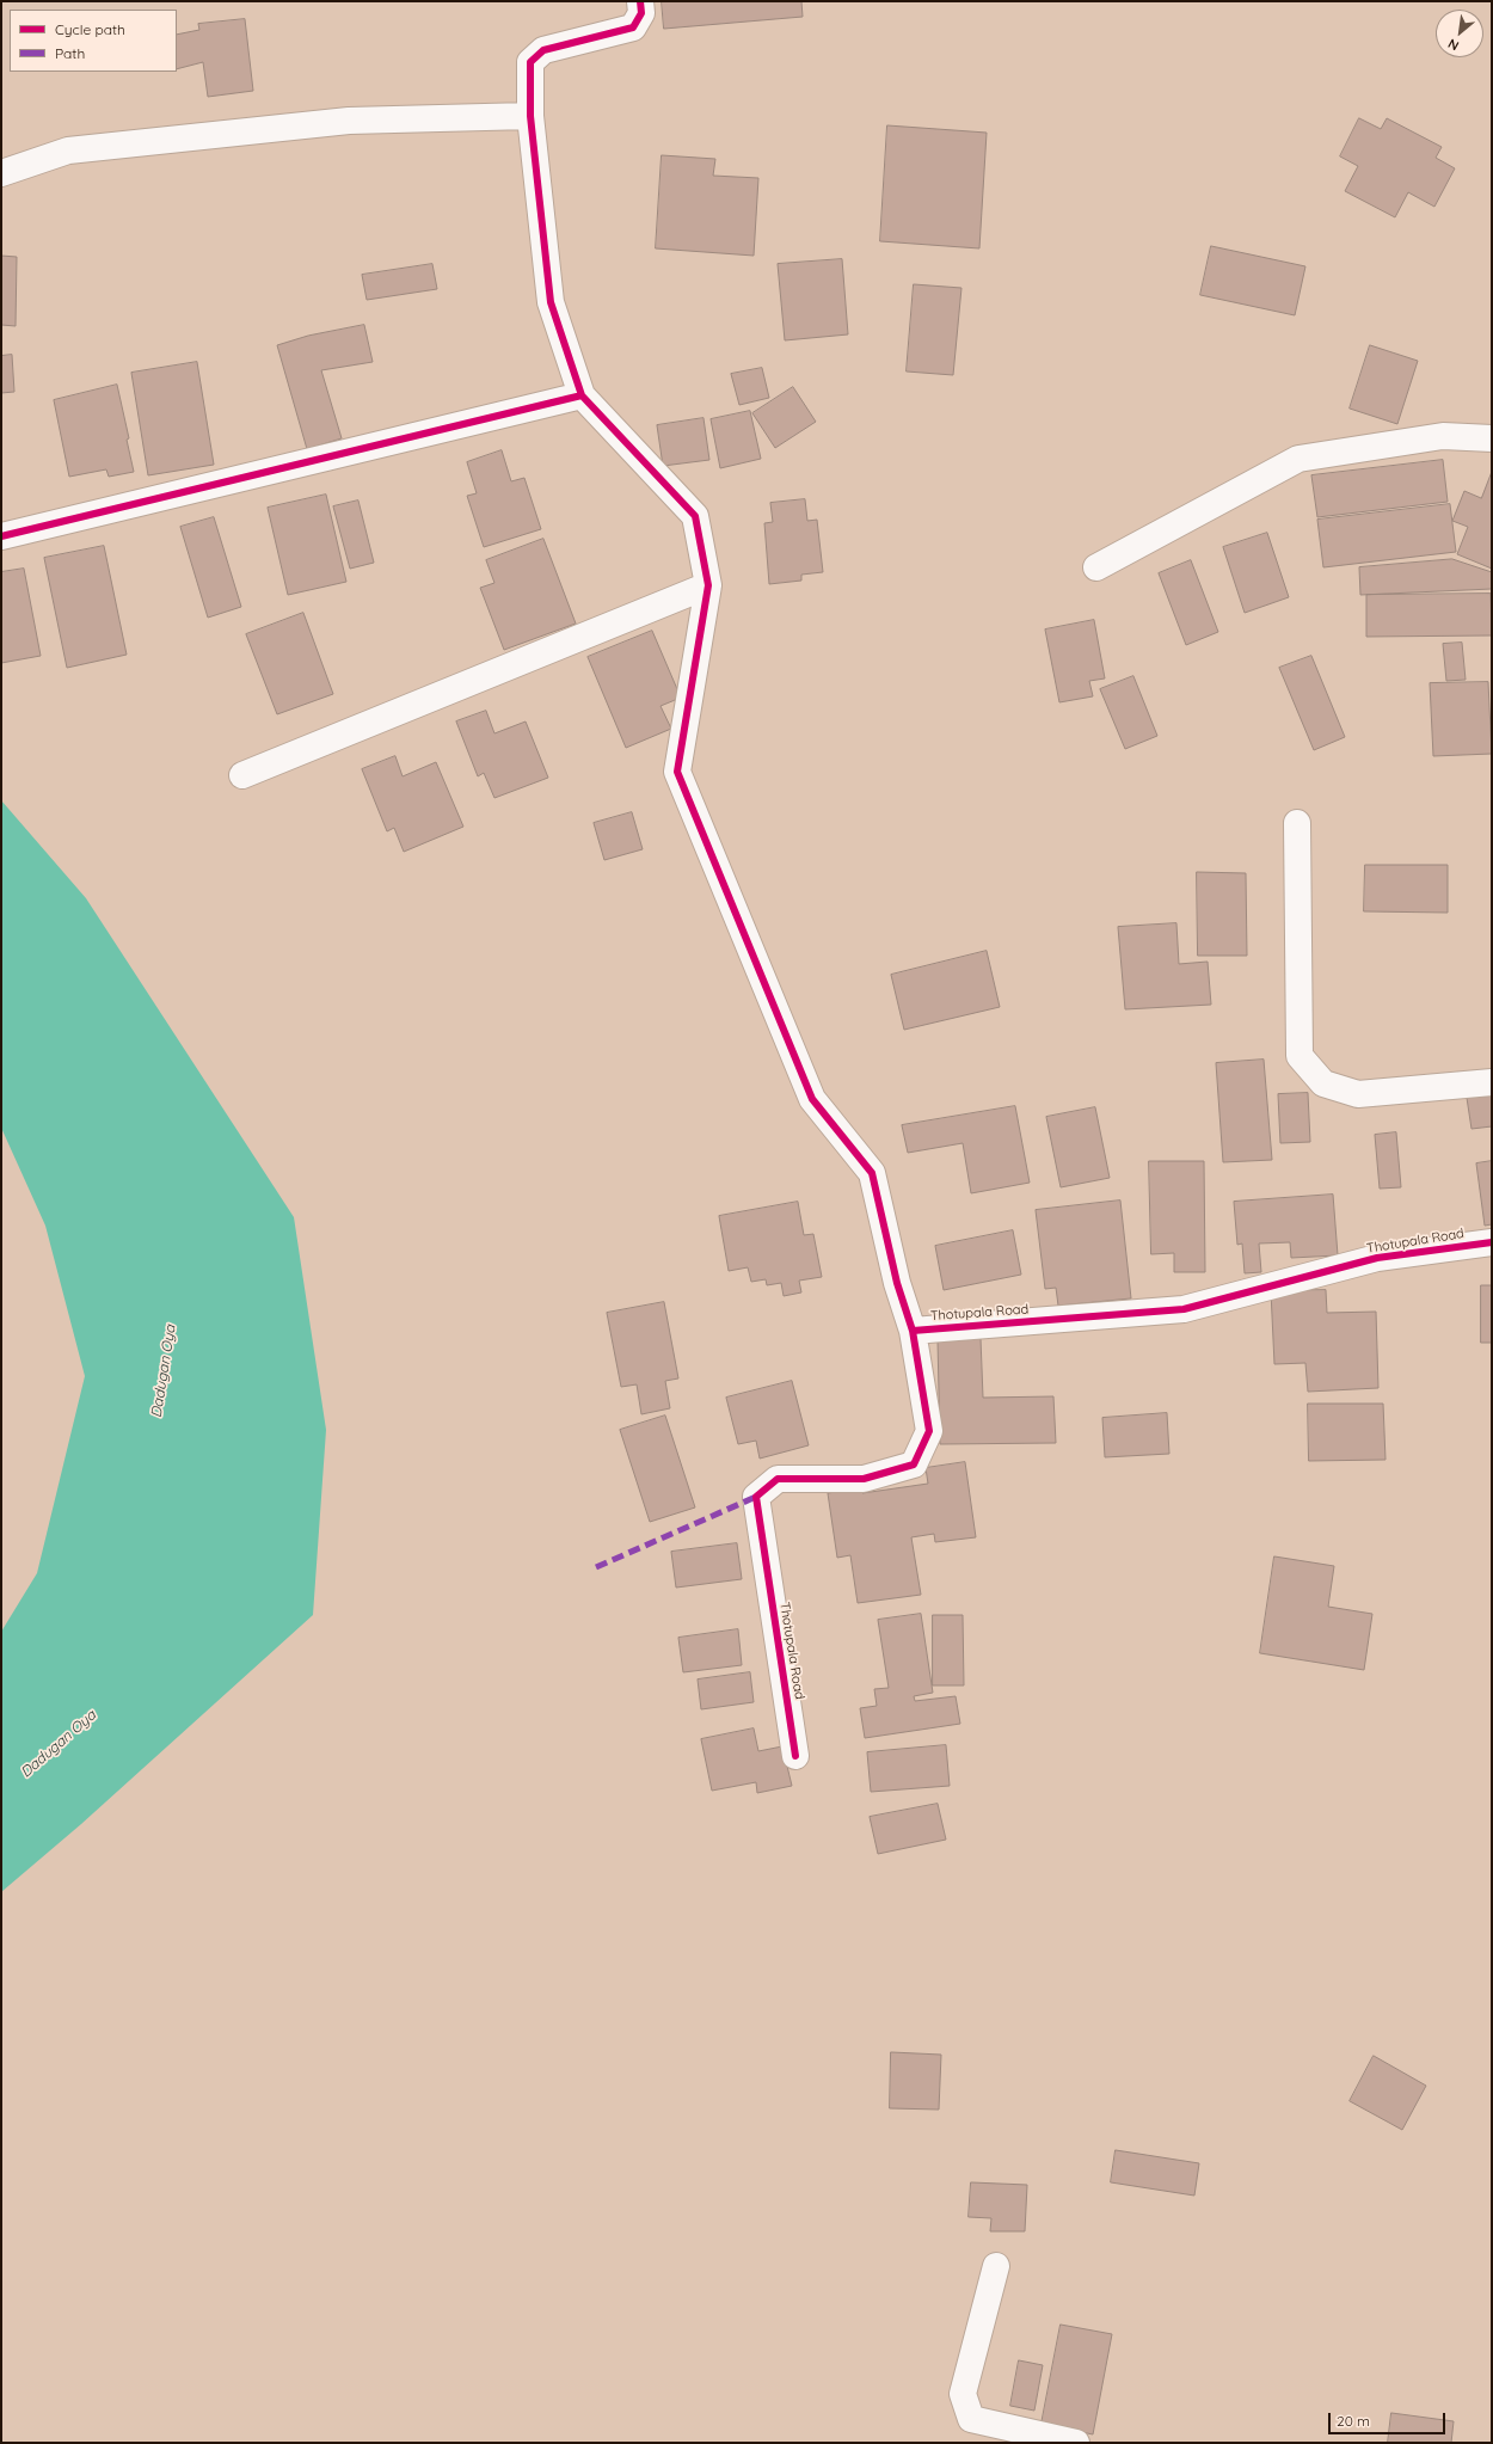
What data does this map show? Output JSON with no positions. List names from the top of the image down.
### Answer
{
  "streets": {
    "street": ["Thotupala Road"]
  },
  "water": ["Dadugan Oya"],
  "legend": ["Cycle path", "Path"],
  "scale_bar": "20 m",
  "north": "bottom left"
}
